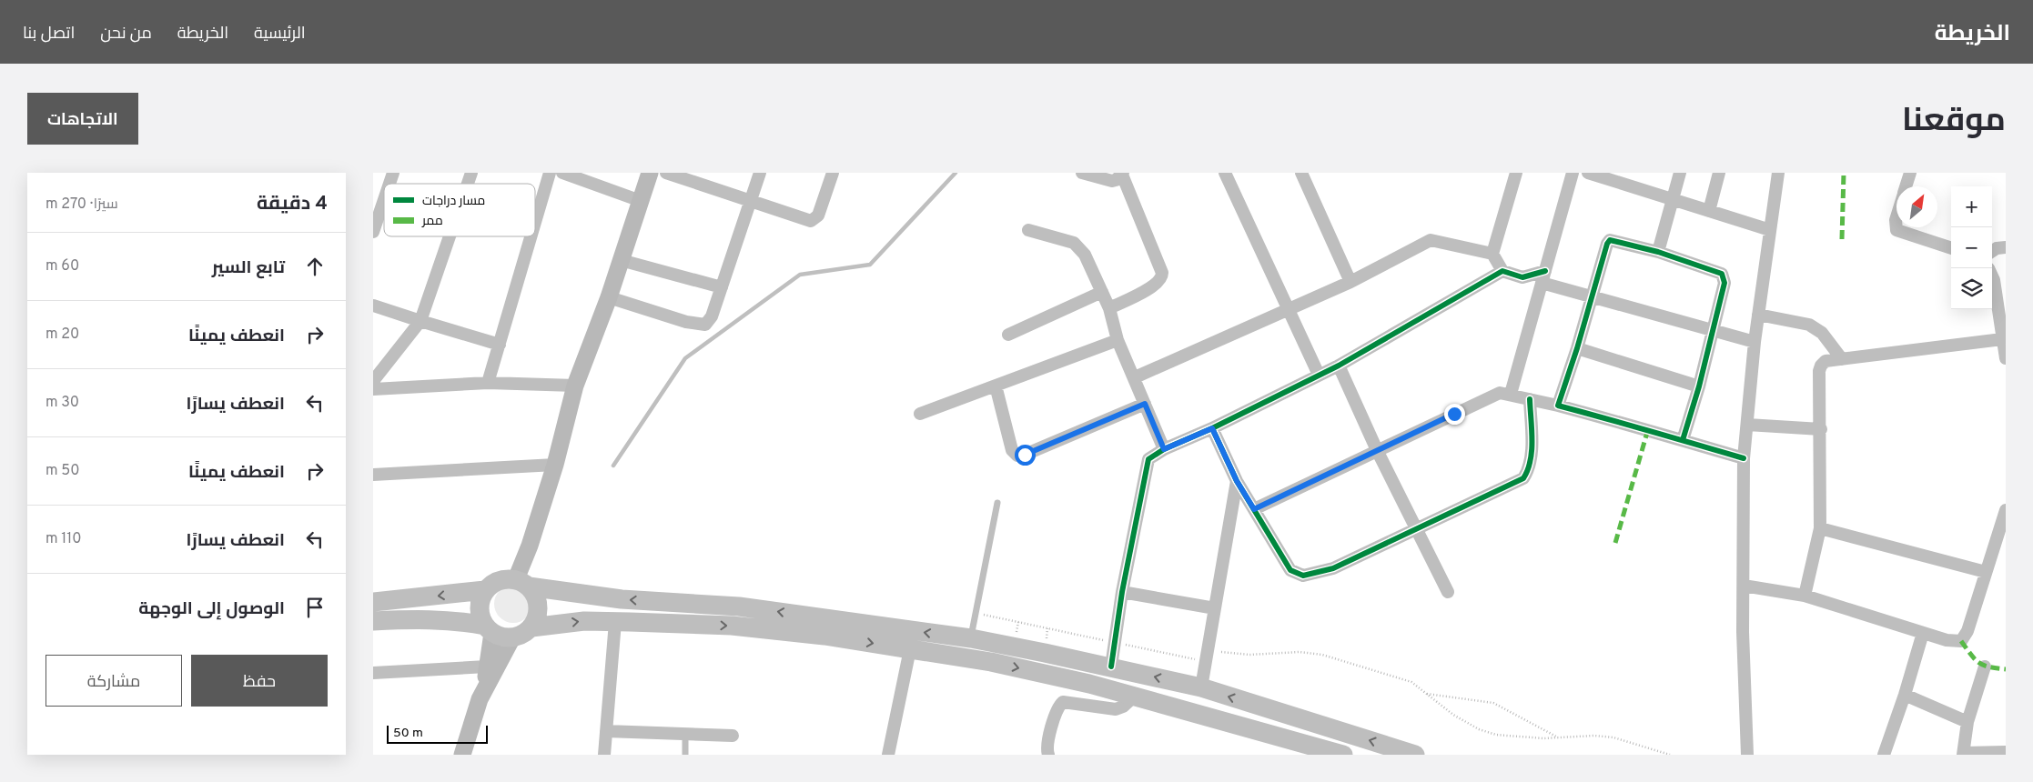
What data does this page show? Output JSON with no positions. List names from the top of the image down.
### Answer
{
  "legend": ["مسار دراجات", "ممر"],
  "scale_bar": "50 m",
  "north": "top right",
  "page": {
    "header": "الخريطة",
    "nav": [
      "الرئيسية",
      "الخريطة",
      "من نحن",
      "اتصل بنا"
    ],
    "title": "موقعنا",
    "buttons": [
      "الاتجاهات",
      ["حفظ", "مشاركة"]
    ],
    "heading": ["4 دقيقة", "سيرًا · 270 m"],
    "map_buttons": ["+", "−"],
    "list": [
      ["تابع السير", "60 m"],
      ["انعطف يمينًا", "20 m"],
      ["انعطف يسارًا", "30 m"],
      ["انعطف يمينًا", "50 m"],
      ["انعطف يسارًا", "110 m"],
      "الوصول إلى الوجهة"
    ],
    "scale": "50 m"
  }
}
